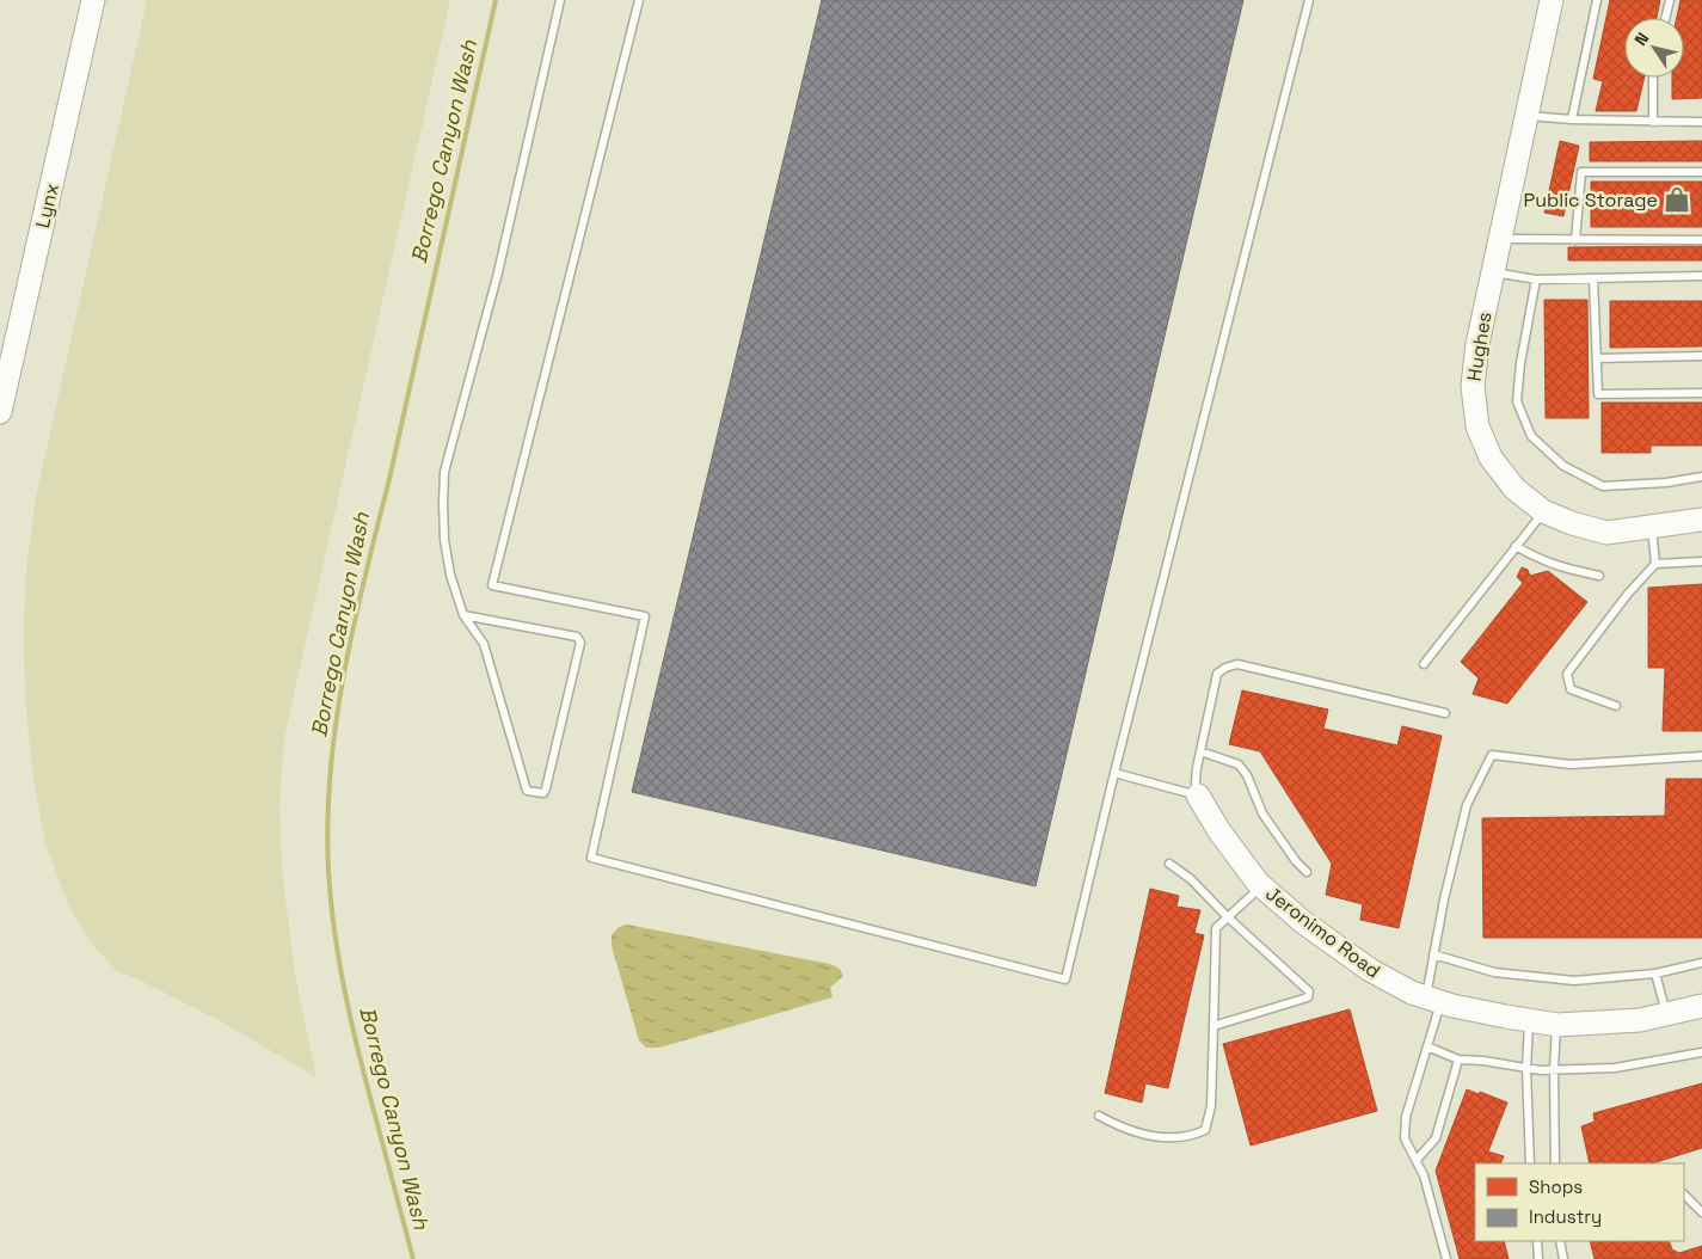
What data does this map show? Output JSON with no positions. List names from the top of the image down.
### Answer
{
  "streets": {
    "street": ["Lynx", "Hughes", "Jeronimo Road"]
  },
  "water": ["Borrego Canyon Wash"],
  "places": {
    "shop": ["Public Storage"]
  },
  "legend": ["Shops", "Industry"],
  "north": "top left"
}
